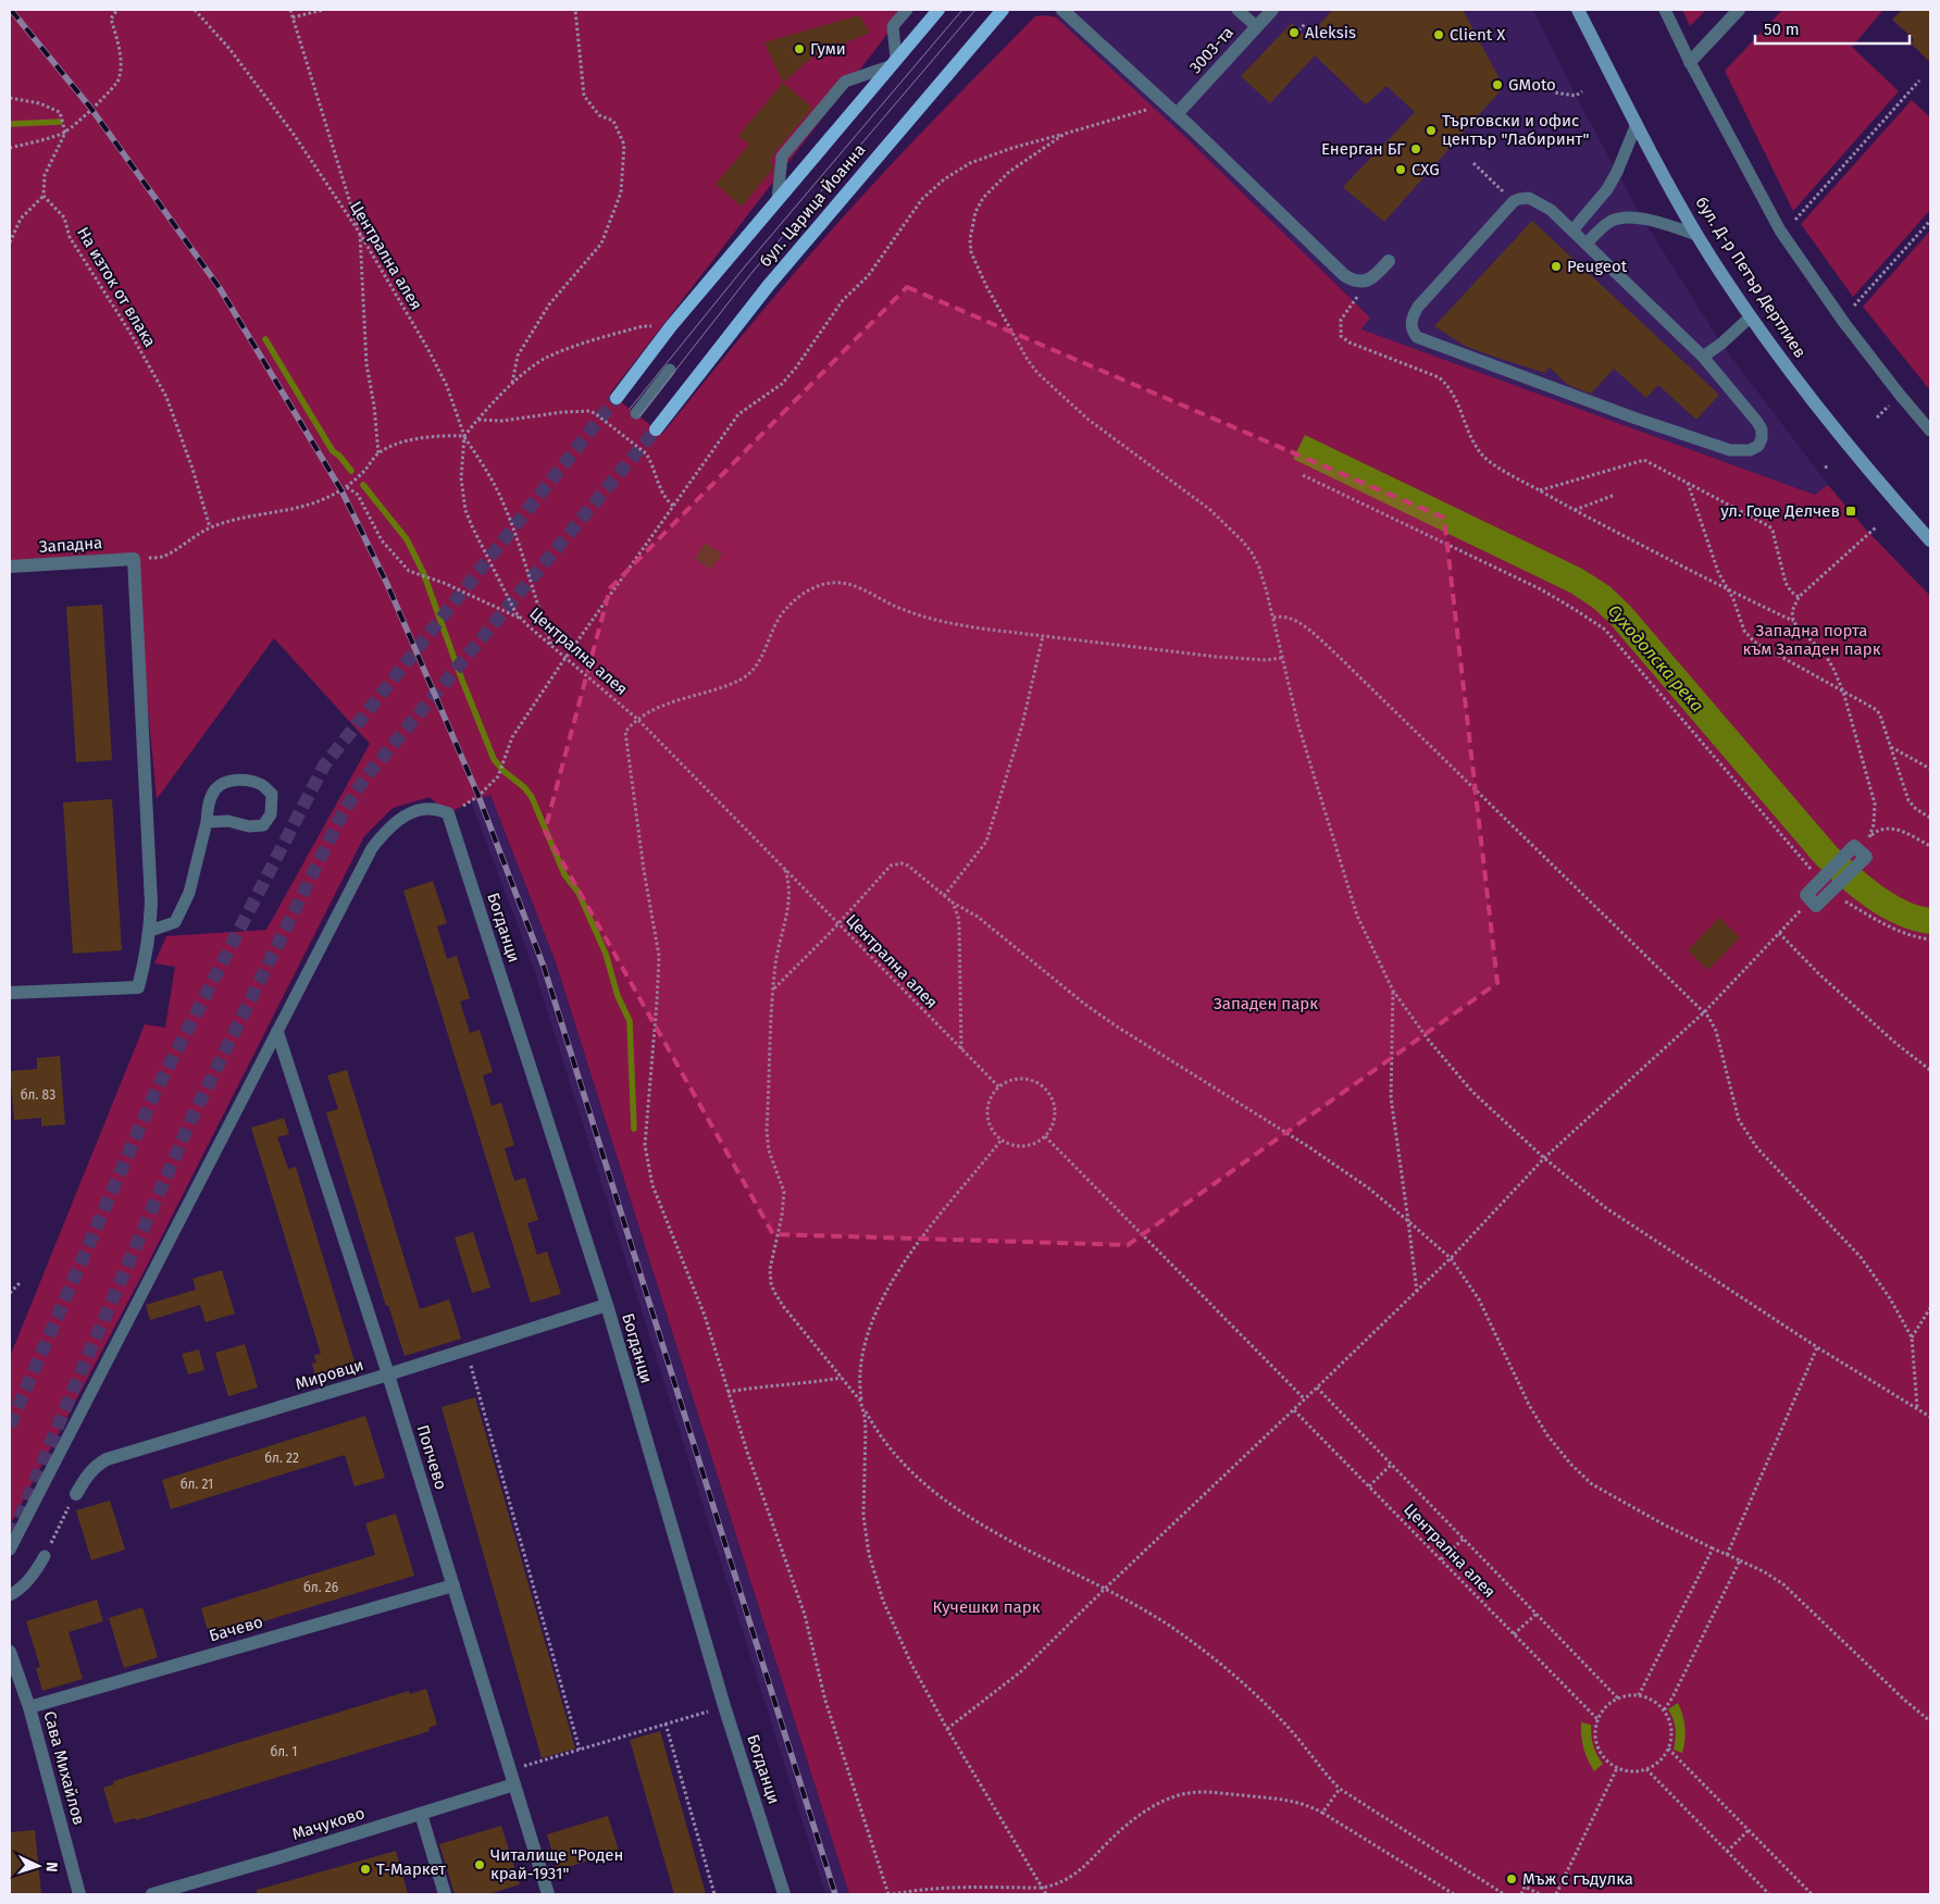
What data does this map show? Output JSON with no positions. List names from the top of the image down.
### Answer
{
  "streets": {
    "main road": ["бул. Царица Йоанна", "бул. Д-р Петър Дертлиев"],
    "street": [
      "3003-та",
      "Западна",
      "Богданци",
      "Мировци",
      "Попчево",
      "Бачево",
      "Сава Михайлов",
      "Мачуково"
    ],
    "path": ["Централна алея", "На изток от влака"]
  },
  "crossings": [
    ["Богданци", "Мировци"],
    ["Мировци", "Попчево"],
    ["Попчево", "Бачево"],
    ["Попчево", "Мачуково"],
    ["Бачево", "Сава Михайлов"]
  ],
  "water": ["Суходолска река"],
  "parks": ["Западна порта към Западен парк", "Западен парк", "Кучешки парк"],
  "places": {
    "other": [
      "Aleksis",
      "Client X",
      "Гуми",
      "GMoto",
      "Търговски и офис център \"Лабиринт\"",
      "Енерган БГ",
      "CXG",
      "Peugeot",
      "Читалище \"Роден край-1931\"",
      "Т-Маркет",
      "Мъж с гъдулка"
    ],
    "transit": ["ул. Гоце Делчев"]
  },
  "house_numbers": [
    "бл. 83",
    "бл. 22",
    "бл. 21",
    "бл. 26",
    "бл. 1"
  ],
  "scale_bar": "50 m",
  "north": "right"
}
